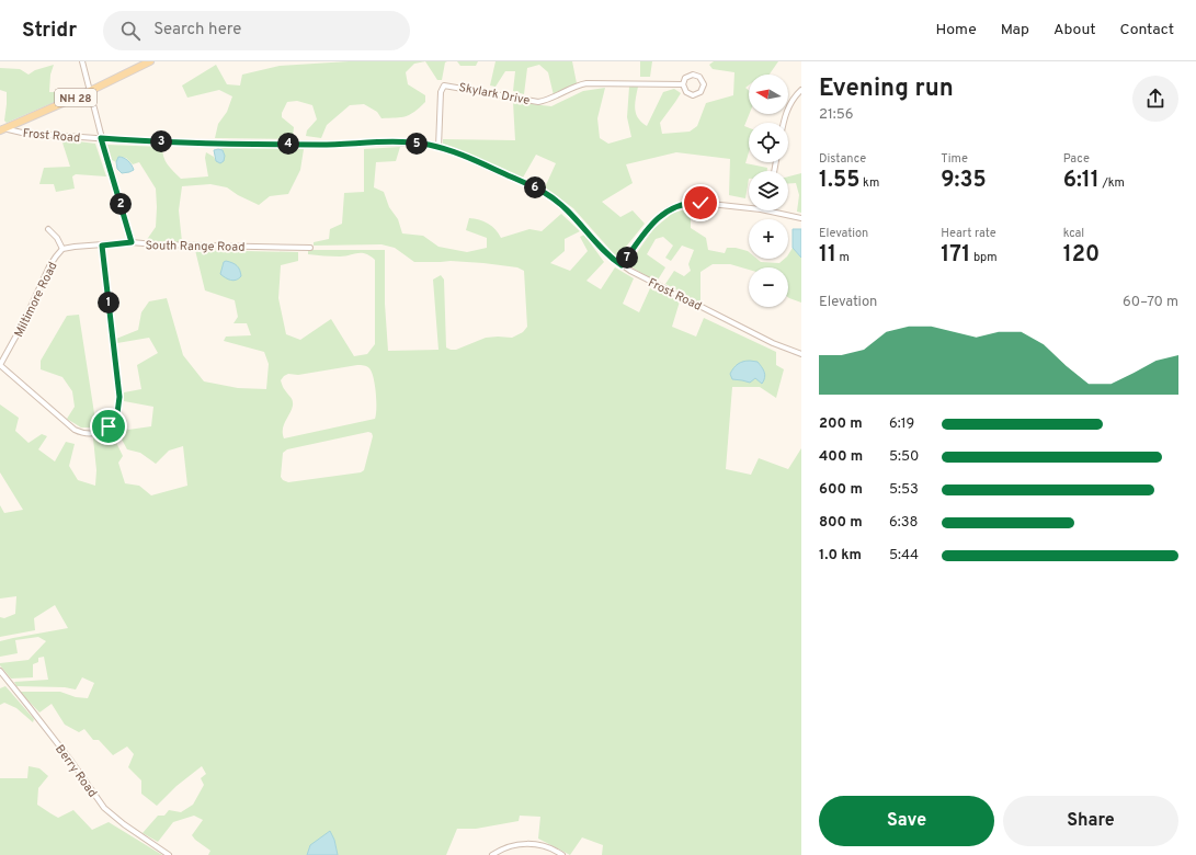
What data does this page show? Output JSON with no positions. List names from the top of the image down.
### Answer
{
  "streets": {
    "main road": ["NH 28"],
    "street": [
      "Skylark Drive",
      "Frost Road",
      "South Range Road",
      "Miltimore Road",
      "Berry Road"
    ]
  },
  "crossings": [
    ["Skylark Drive", "Frost Road"],
    ["NH 28", "Frost Road"],
    ["NH 28", "South Range Road"],
    ["Frost Road", "South Range Road"],
    ["South Range Road", "Miltimore Road"]
  ],
  "north": "left",
  "page": {
    "header": "Stridr",
    "search": "Search here",
    "nav": [
      "Home",
      "Map",
      "About",
      "Contact"
    ],
    "heading": ["Evening run", "21:56"],
    "map_buttons": ["+", "−"],
    "pins": [
      "3",
      "4",
      "5",
      "6",
      "2",
      "7",
      "1"
    ],
    "stats": [
      ["Distance", "1.55 km"],
      ["Time", "9:35"],
      ["Pace", "6:11 /km"],
      ["Elevation", "11 m"],
      ["Heart rate", "171 bpm"],
      ["kcal", "120"]
    ],
    "chart": ["Elevation", "60–70 m"],
    "list": [
      {
        "name": "200 m",
        "note": "6:19"
      },
      {
        "name": "400 m",
        "note": "5:50"
      },
      {
        "name": "600 m",
        "note": "5:53"
      },
      {
        "name": "800 m",
        "note": "6:38"
      },
      {
        "name": "1.0 km",
        "note": "5:44"
      }
    ],
    "buttons": ["Save", "Share"]
  }
}
